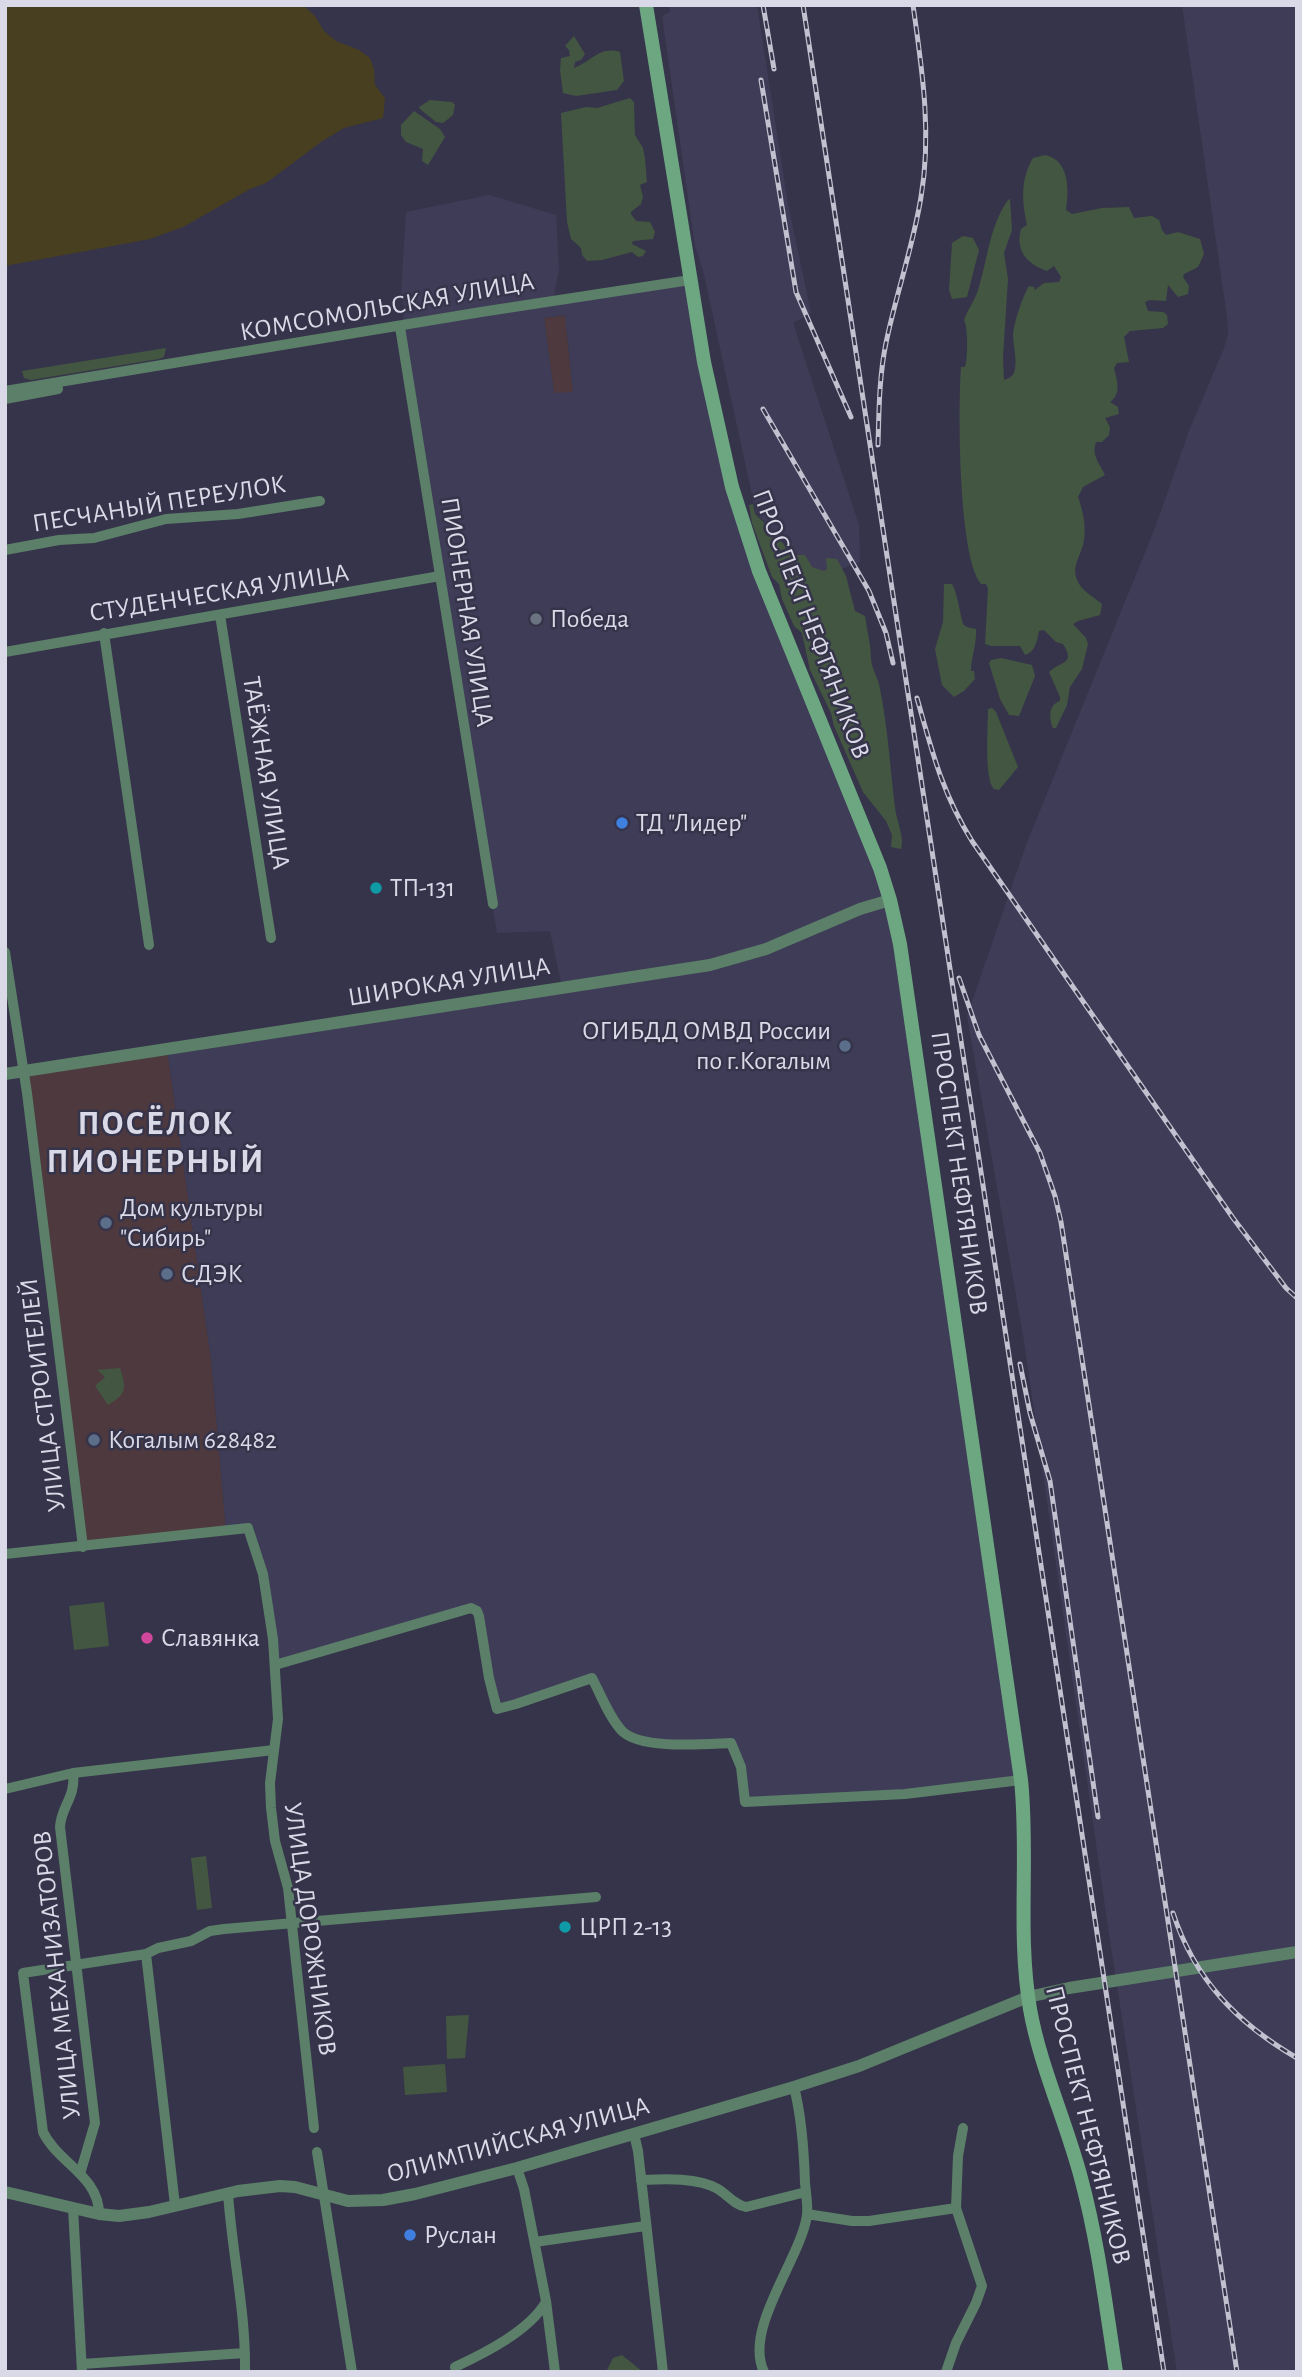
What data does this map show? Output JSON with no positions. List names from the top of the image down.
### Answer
{
  "streets": {
    "main road": ["ПРОСПЕКТ НЕФТЯНИКОВ"],
    "street": [
      "КОМСОМОЛЬСКАЯ УЛИЦА",
      "ПЕСЧАНЫЙ ПЕРЕУЛОК",
      "СТУДЕНЧЕСКАЯ УЛИЦА",
      "ПИОНЕРНАЯ УЛИЦА",
      "ТАЁЖНАЯ УЛИЦА",
      "ШИРОКАЯ УЛИЦА",
      "УЛИЦА СТРОИТЕЛЕЙ",
      "УЛИЦА ДОРОЖНИКОВ",
      "УЛИЦА МЕХАНИЗАТОРОВ",
      "ОЛИМПИЙСКАЯ УЛИЦА"
    ]
  },
  "crossings": [
    ["КОМСОМОЛЬСКАЯ УЛИЦА", "ПИОНЕРНАЯ УЛИЦА"],
    ["КОМСОМОЛЬСКАЯ УЛИЦА", "ПРОСПЕКТ НЕФТЯНИКОВ"],
    ["СТУДЕНЧЕСКАЯ УЛИЦА", "ПИОНЕРНАЯ УЛИЦА"],
    ["СТУДЕНЧЕСКАЯ УЛИЦА", "ТАЁЖНАЯ УЛИЦА"],
    ["ПРОСПЕКТ НЕФТЯНИКОВ", "ШИРОКАЯ УЛИЦА"],
    ["ПРОСПЕКТ НЕФТЯНИКОВ", "ОЛИМПИЙСКАЯ УЛИЦА"],
    ["ШИРОКАЯ УЛИЦА", "УЛИЦА СТРОИТЕЛЕЙ"],
    ["УЛИЦА СТРОИТЕЛЕЙ", "УЛИЦА ДОРОЖНИКОВ"]
  ],
  "districts": ["ПОСЁЛОК ПИОНЕРНЫЙ"],
  "places": [
    "Победа",
    "ТД \"Лидер\"",
    "ТП-131",
    "ОГИБДД ОМВД России по г.Когалым",
    "Дом культуры \"Сибирь\"",
    "СДЭК",
    "Когалым 628482",
    "Славянка",
    "ЦРП 2-13",
    "Руслан"
  ]
}
